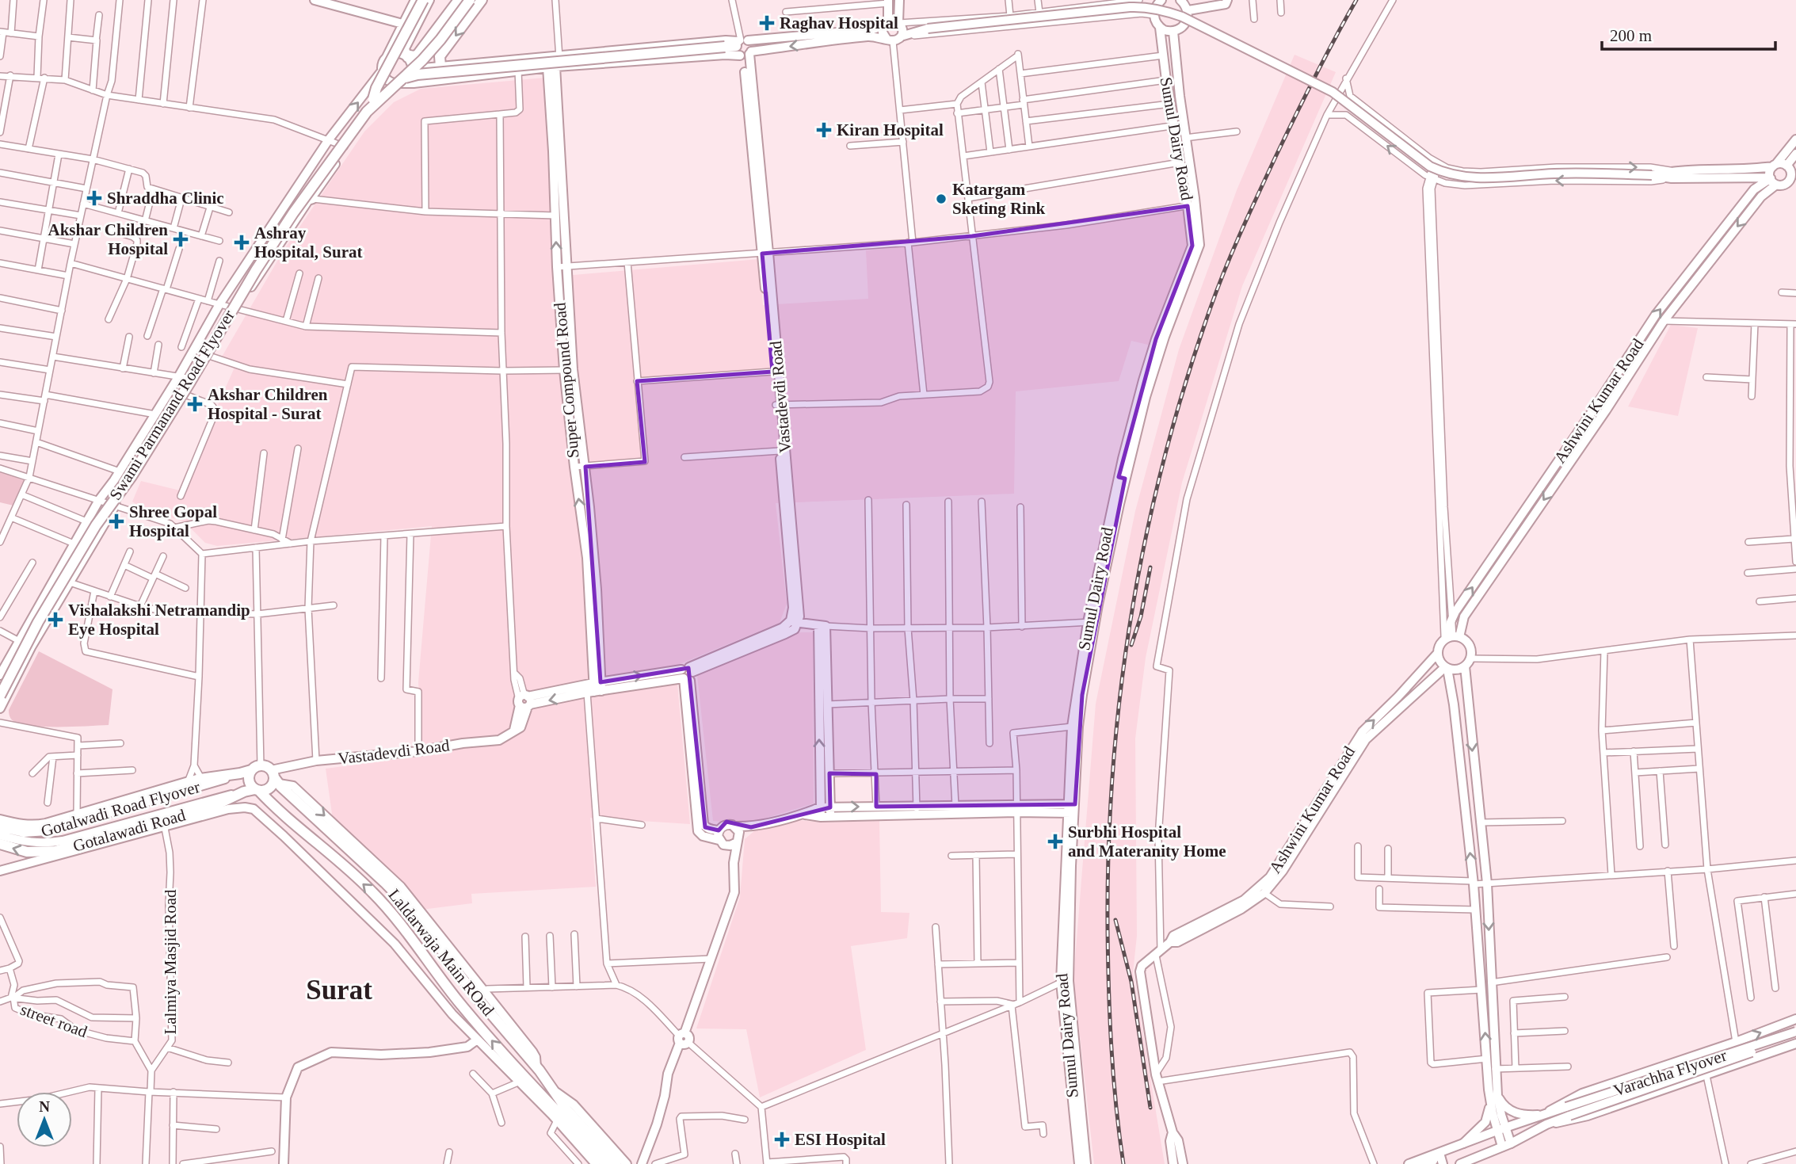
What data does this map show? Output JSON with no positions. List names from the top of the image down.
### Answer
{
  "streets": {
    "highway": ["Swami Parmanand Road Flyover", "Gotalawadi Road", "Laldarwaja Main ROad"],
    "street": [
      "Sumul Dairy Road",
      "Super Compound Road",
      "Vastadevdi Road",
      "Ashwini Kumar Road",
      "Gotalwadi Road Flyover",
      "Lalmiya Masjid Road",
      "street road",
      "Varachha Flyover"
    ]
  },
  "crossings": [
    ["Vastadevdi Road", "Laldarwaja Main ROad"],
    ["Gotalwadi Road Flyover", "Gotalawadi Road"],
    ["Gotalawadi Road", "Laldarwaja Main ROad"]
  ],
  "districts": ["Surat"],
  "places": {
    "health": [
      "Raghav Hospital",
      "Kiran Hospital",
      "Shraddha Clinic",
      "Akshar Children Hospital",
      "Ashray Hospital, Surat",
      "Akshar Children Hospital - Surat",
      "Shree Gopal Hospital",
      "Vishalakshi Netramandip Eye Hospital",
      "Surbhi Hospital and Materanity Home",
      "ESI Hospital"
    ],
    "other": ["Katargam Sketing Rink"]
  },
  "scale_bar": "200 m",
  "north": "top"
}
